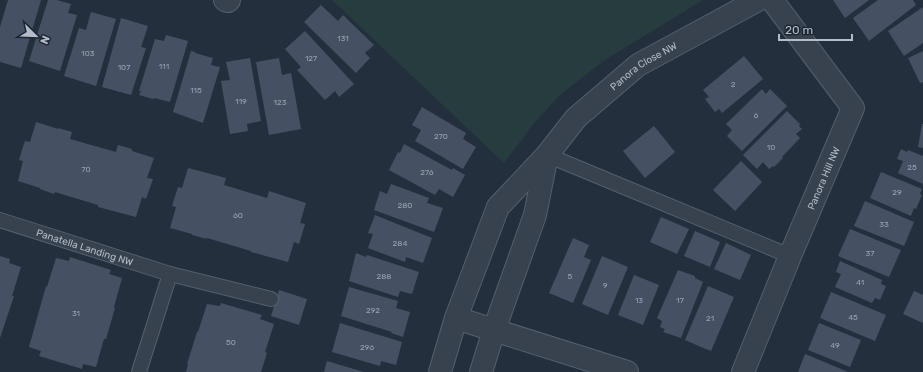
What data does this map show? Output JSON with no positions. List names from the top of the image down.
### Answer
{
  "streets": {
    "street": ["Panora Close NW", "Panora Hill NW"],
    "lane": ["Panatella Landing NW"]
  },
  "house_numbers": [
    "131",
    "103",
    "127",
    "111",
    "107",
    "2",
    "115",
    "119",
    "123",
    "6",
    "270",
    "10",
    "25",
    "70",
    "276",
    "29",
    "280",
    "60",
    "33",
    "284",
    "37",
    "288",
    "5",
    "41",
    "9",
    "13",
    "17",
    "292",
    "31",
    "45",
    "21",
    "50",
    "49",
    "296"
  ],
  "scale_bar": "20 m",
  "north": "bottom right"
}
